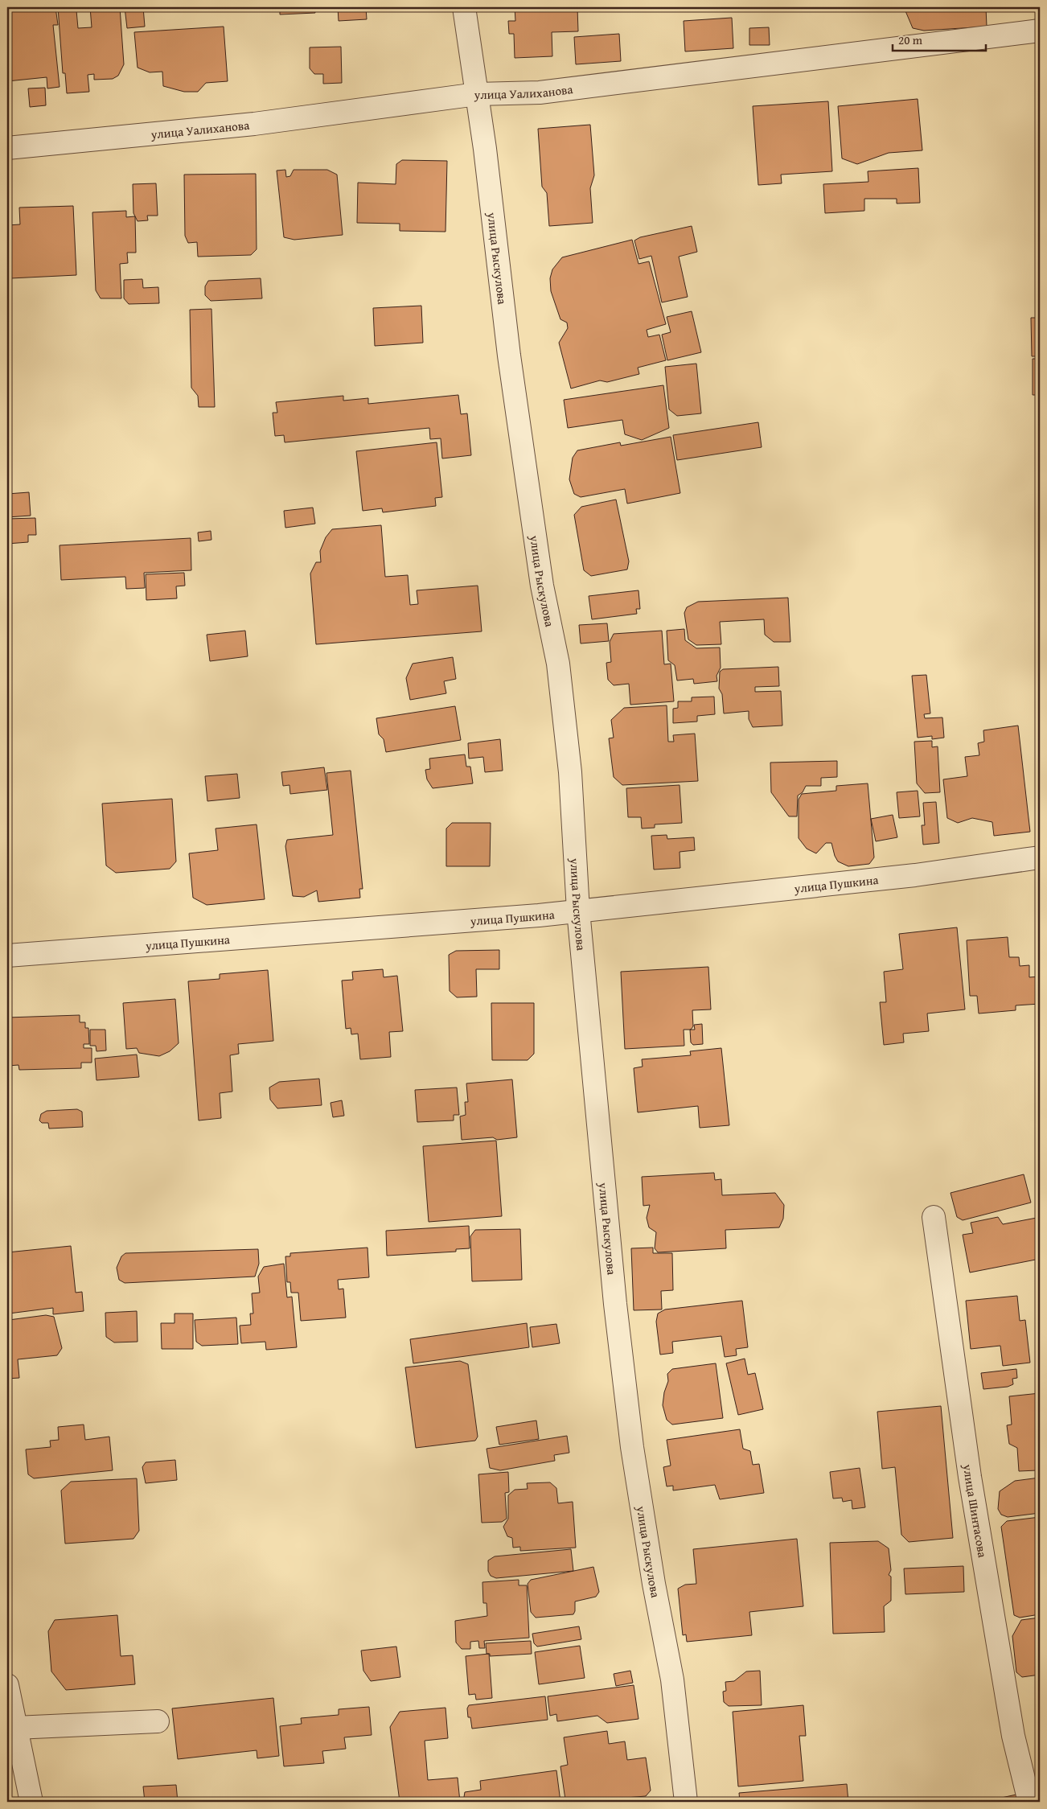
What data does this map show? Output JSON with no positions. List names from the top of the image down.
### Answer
{
  "streets": {
    "street": [
      "улица Уалиханова",
      "улица Рыскулова",
      "улица Пушкина",
      "улица Шинтасова"
    ]
  },
  "crossings": [
    ["улица Уалиханова", "улица Рыскулова"],
    ["улица Рыскулова", "улица Пушкина"]
  ],
  "scale_bar": "20 m"
}
